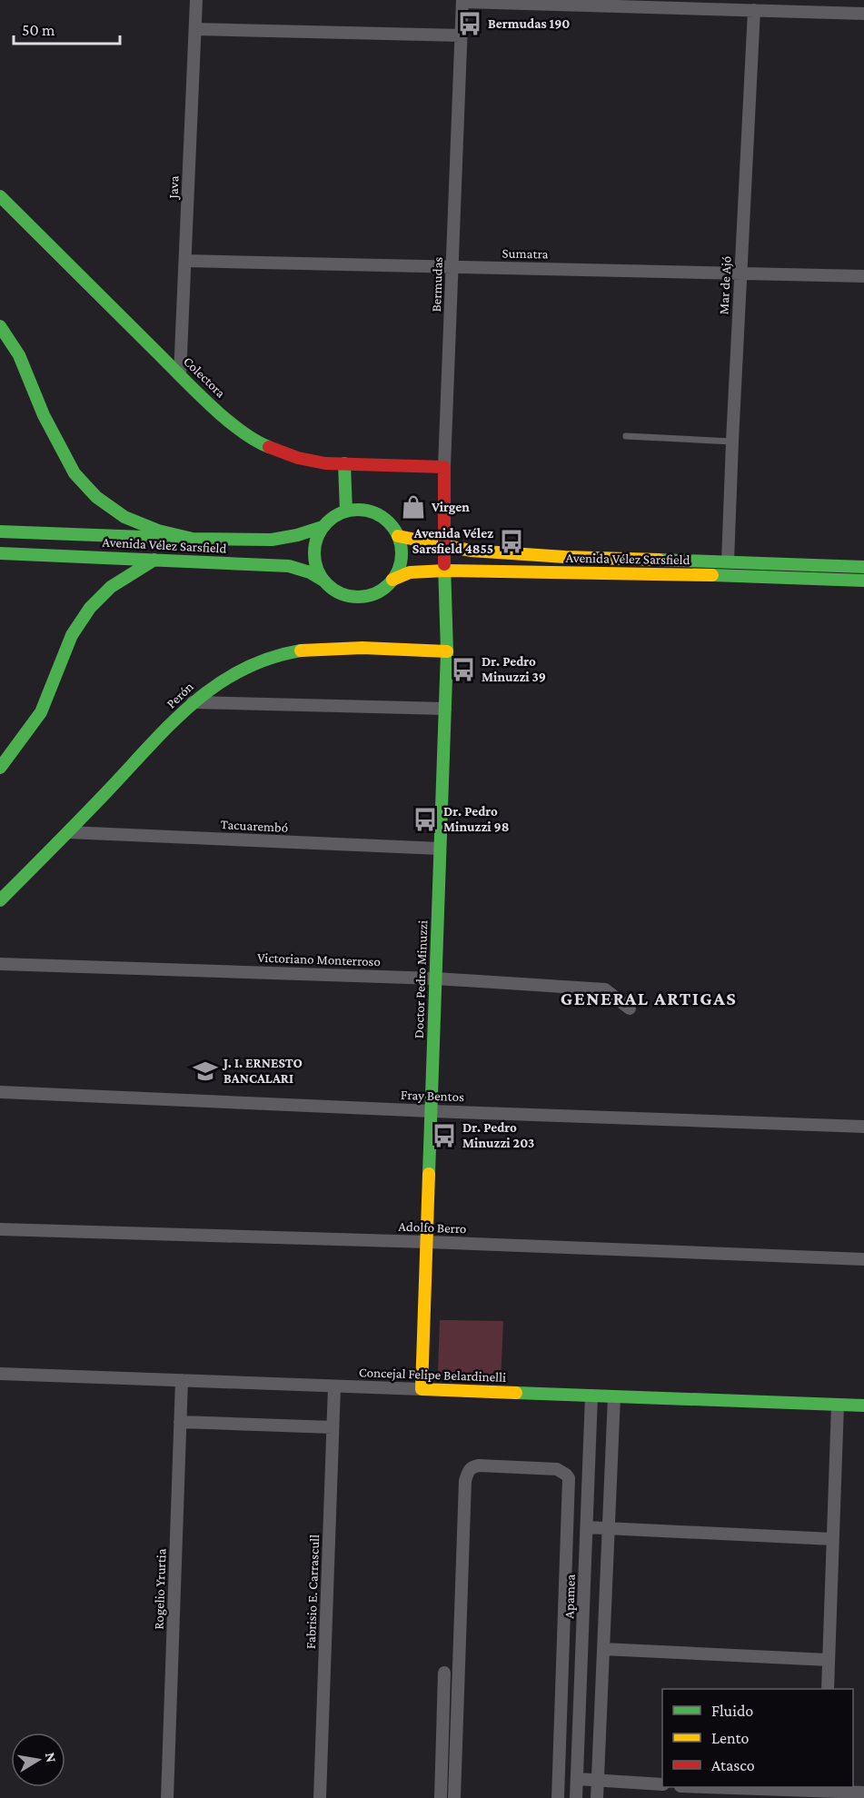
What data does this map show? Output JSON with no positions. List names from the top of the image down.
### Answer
{
  "streets": {
    "main road": [
      "Bermudas",
      "Colectora",
      "Avenida Vélez Sarsfield",
      "Perón",
      "Doctor Pedro Minuzzi",
      "Concejal Felipe Belardinelli"
    ],
    "street": [
      "Java",
      "Sumatra",
      "Mar de Ajó",
      "Tacuarembó",
      "Victoriano Monterroso",
      "Fray Bentos",
      "Adolfo Berro",
      "Rogelio Yrurtia",
      "Fabrisio E. Carrascull",
      "Apamea"
    ]
  },
  "crossings": [
    ["Java", "Sumatra"],
    ["Java", "Colectora"],
    ["Sumatra", "Bermudas"],
    ["Sumatra", "Mar de Ajó"],
    ["Bermudas", "Colectora"],
    ["Bermudas", "Avenida Vélez Sarsfield"],
    ["Bermudas", "Doctor Pedro Minuzzi"],
    ["Mar de Ajó", "Avenida Vélez Sarsfield"],
    ["Avenida Vélez Sarsfield", "Doctor Pedro Minuzzi"],
    ["Perón", "Tacuarembó"],
    ["Perón", "Doctor Pedro Minuzzi"],
    ["Tacuarembó", "Doctor Pedro Minuzzi"],
    ["Victoriano Monterroso", "Doctor Pedro Minuzzi"],
    ["Doctor Pedro Minuzzi", "Fray Bentos"],
    ["Doctor Pedro Minuzzi", "Adolfo Berro"],
    ["Doctor Pedro Minuzzi", "Concejal Felipe Belardinelli"],
    ["Concejal Felipe Belardinelli", "Rogelio Yrurtia"],
    ["Concejal Felipe Belardinelli", "Fabrisio E. Carrascull"],
    ["Concejal Felipe Belardinelli", "Apamea"]
  ],
  "districts": ["GENERAL ARTIGAS"],
  "places": {
    "bus stop": [
      "Bermudas 190",
      "Avenida Vélez Sarsfield 4855",
      "Dr. Pedro Minuzzi 39",
      "Dr. Pedro Minuzzi 98",
      "Dr. Pedro Minuzzi 203"
    ],
    "shop": ["Virgen"],
    "school or university": ["J. I. ERNESTO BANCALARI"]
  },
  "legend": ["Fluido", "Lento", "Atasco"],
  "scale_bar": "50 m",
  "north": "right"
}
